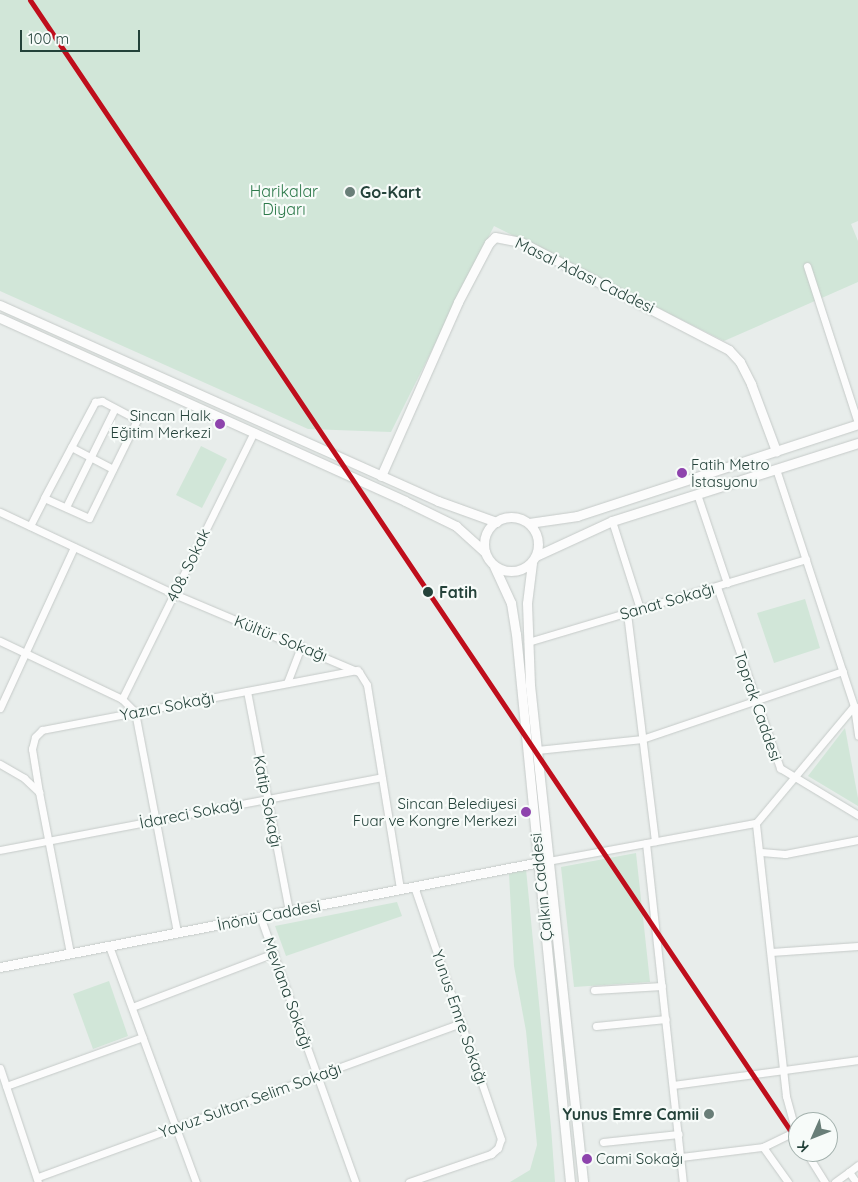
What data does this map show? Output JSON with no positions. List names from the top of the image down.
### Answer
{
  "streets": {
    "main road": ["Masal Adası Caddesi", "Çalkın Caddesi", "İnönü Caddesi"],
    "street": [
      "408. Sokak",
      "Sanat Sokağı",
      "Kültür Sokağı",
      "Yazıcı Sokağı",
      "Toprak Caddesi",
      "Katip Sokağı",
      "İdareci Sokağı",
      "Mevlana Sokağı",
      "Yunus Emre Sokağı",
      "Yavuz Sultan Selim Sokağı"
    ]
  },
  "crossings": [
    ["408. Sokak", "Kültür Sokağı"],
    ["Sanat Sokağı", "Toprak Caddesi"],
    ["Sanat Sokağı", "Çalkın Caddesi"],
    ["Kültür Sokağı", "Yazıcı Sokağı"],
    ["Yazıcı Sokağı", "Katip Sokağı"],
    ["Katip Sokağı", "İdareci Sokağı"],
    ["Katip Sokağı", "İnönü Caddesi"],
    ["Çalkın Caddesi", "İnönü Caddesi"],
    ["İnönü Caddesi", "Mevlana Sokağı"],
    ["İnönü Caddesi", "Yunus Emre Sokağı"],
    ["Mevlana Sokağı", "Yavuz Sultan Selim Sokağı"],
    ["Yunus Emre Sokağı", "Yavuz Sultan Selim Sokağı"]
  ],
  "parks": ["Harikalar Diyarı"],
  "places": [
    "Go-Kart",
    "Sincan Halk Eğitim Merkezi",
    "Fatih Metro İstasyonu",
    "Fatih",
    "Sincan Belediyesi Fuar ve Kongre Merkezi",
    "Yunus Emre Camii",
    "Cami Sokağı"
  ],
  "scale_bar": "100 m",
  "north": "bottom left"
}
